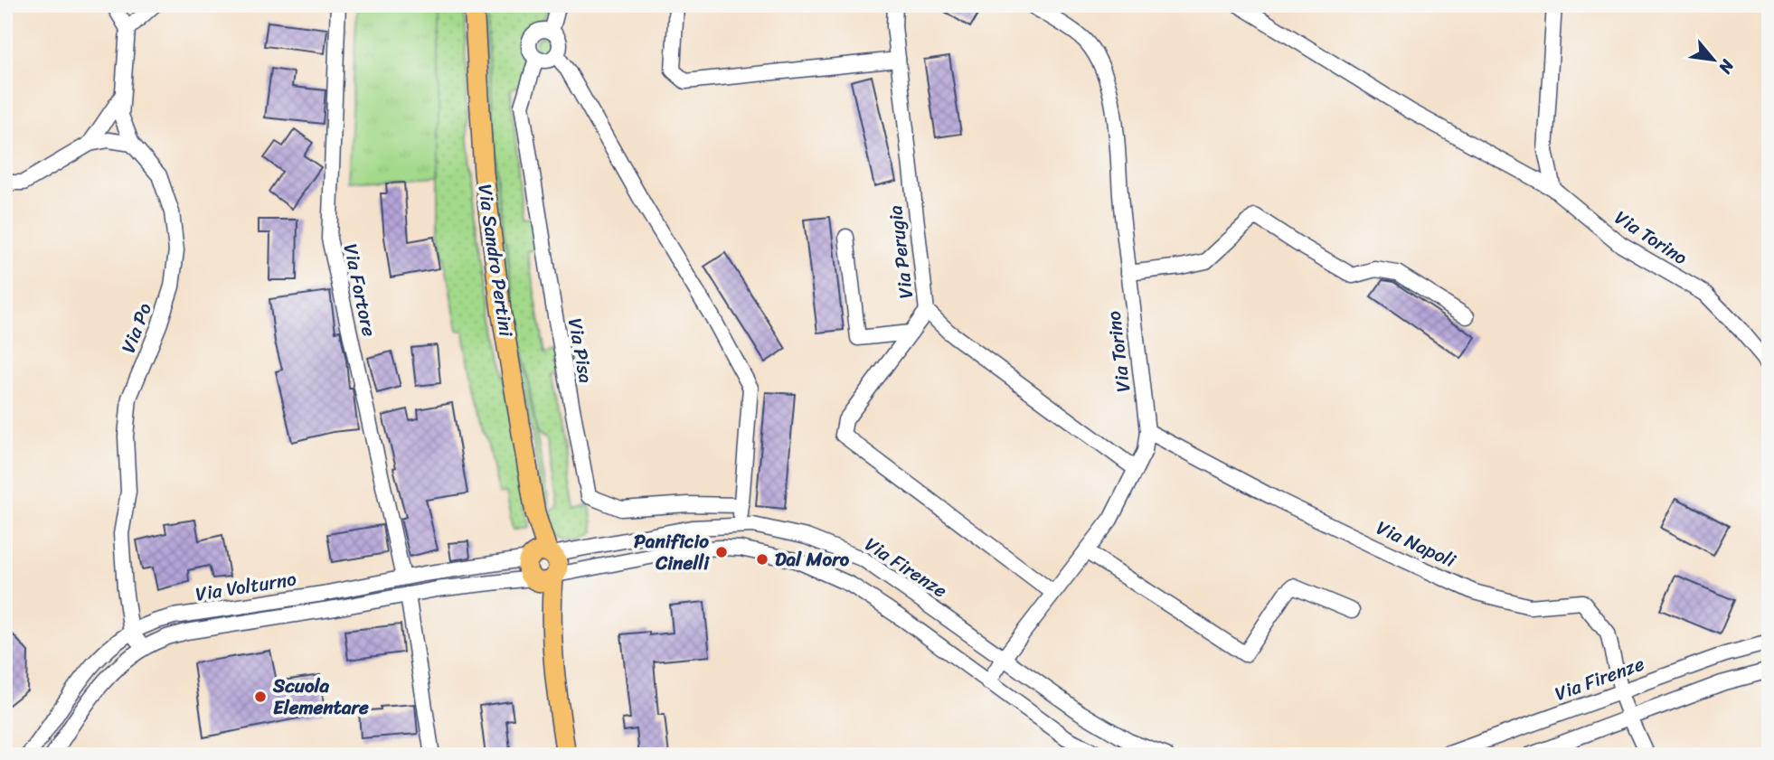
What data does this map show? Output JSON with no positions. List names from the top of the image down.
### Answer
{
  "streets": {
    "main road": ["Via Sandro Pertini"],
    "street": [
      "Via Torino",
      "Via Perugia",
      "Via Fortore",
      "Via Po",
      "Via Pisa",
      "Via Napoli",
      "Via Firenze",
      "Via Volturno"
    ]
  },
  "crossings": [
    ["Via Torino", "Via Perugia"],
    ["Via Torino", "Via Napoli"],
    ["Via Torino", "Via Firenze"],
    ["Via Sandro Pertini", "Via Firenze"],
    ["Via Sandro Pertini", "Via Volturno"],
    ["Via Fortore", "Via Volturno"],
    ["Via Po", "Via Volturno"],
    ["Via Napoli", "Via Firenze"],
    ["Via Firenze", "Via Volturno"]
  ],
  "places": ["Panificio Cinelli", "Dal Moro", "Scuola Elementare"],
  "north": "bottom right"
}
